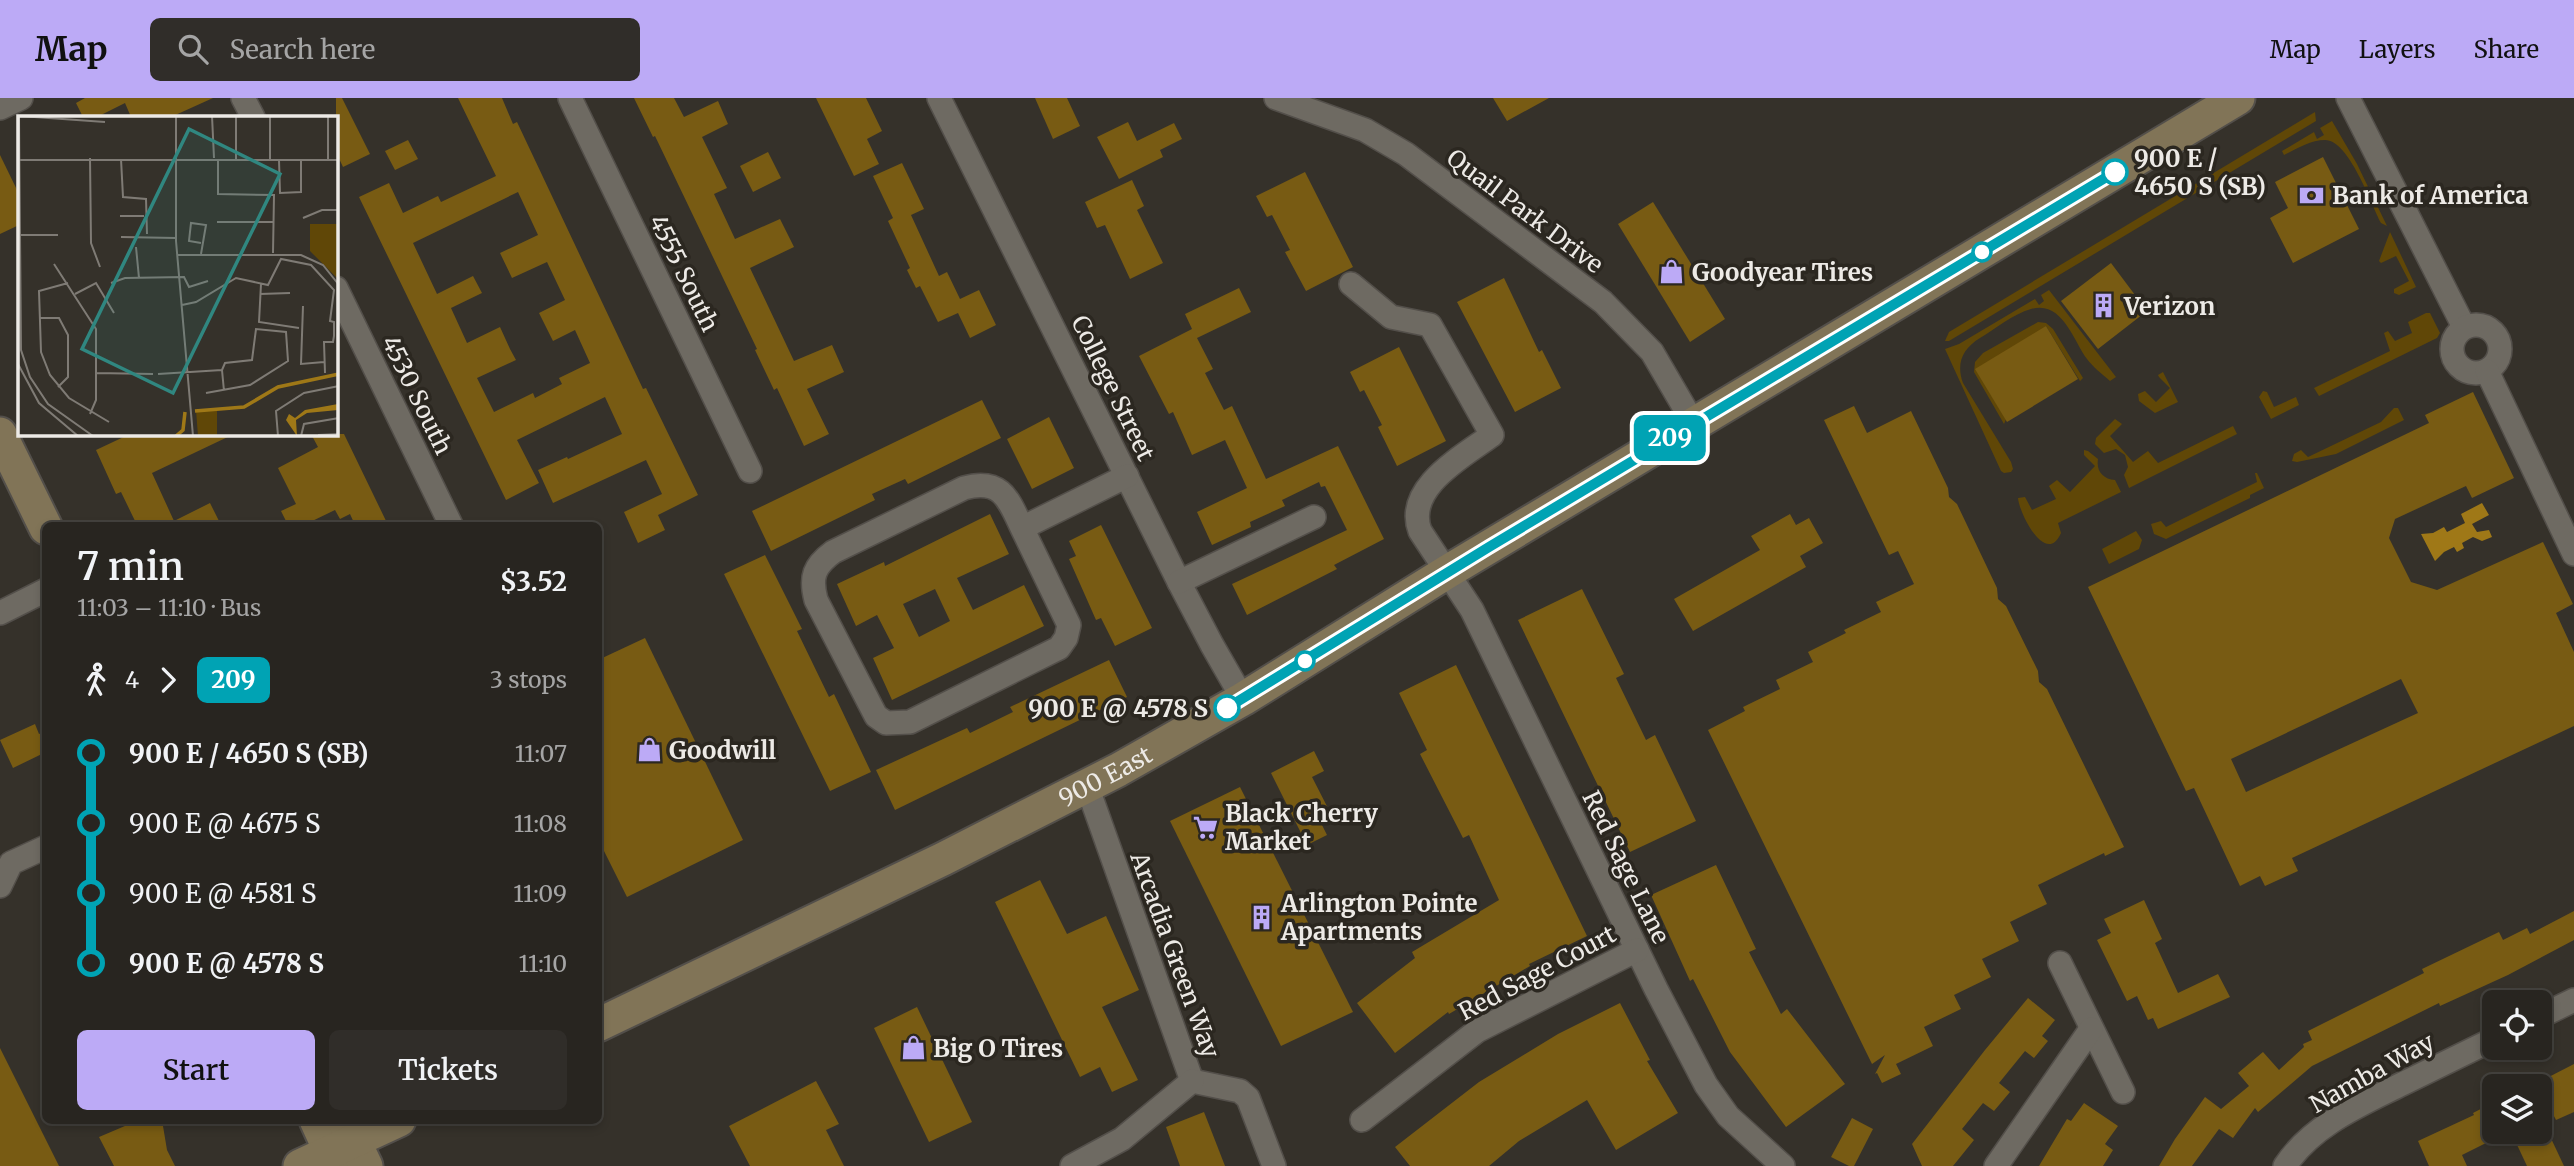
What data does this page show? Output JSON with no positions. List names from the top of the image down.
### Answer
{
  "streets": {
    "main road": ["900 East"],
    "street": [
      "Quail Park Drive",
      "4555 South",
      "College Street",
      "4530 South",
      "Red Sage Lane",
      "Arcadia Green Way",
      "Red Sage Court",
      "Namba Way"
    ]
  },
  "crossings": [
    ["Quail Park Drive", "900 East"],
    ["College Street", "900 East"],
    ["900 East", "Red Sage Lane"],
    ["900 East", "Arcadia Green Way"],
    ["Red Sage Lane", "Red Sage Court"]
  ],
  "places": {
    "other": ["900 E / 4650 S (SB)", "900 E @ 4578 S"],
    "bank": ["Bank of America"],
    "shop": ["Goodyear Tires", "Goodwill", "Big O Tires"],
    "building": ["Verizon", "Arlington Pointe Apartments"],
    "supermarket": ["Black Cherry Market"]
  },
  "lines": ["bus line 209"],
  "page": {
    "header": "Map",
    "search": "Search here",
    "nav": ["Map", "Layers", "Share"],
    "on_map": "209",
    "heading": ["7 min", "11:03 – 11:10 · Bus", "$3.52"],
    "legs": ["4", "209", "3 stops"],
    "list": [
      {
        "name": "900 E / 4650 S (SB)",
        "value": "11:07"
      },
      {
        "name": "900 E @ 4675 S",
        "value": "11:08"
      },
      {
        "name": "900 E @ 4581 S",
        "value": "11:09"
      },
      {
        "name": "900 E @ 4578 S",
        "value": "11:10"
      }
    ],
    "buttons": ["Start", "Tickets"]
  }
}
